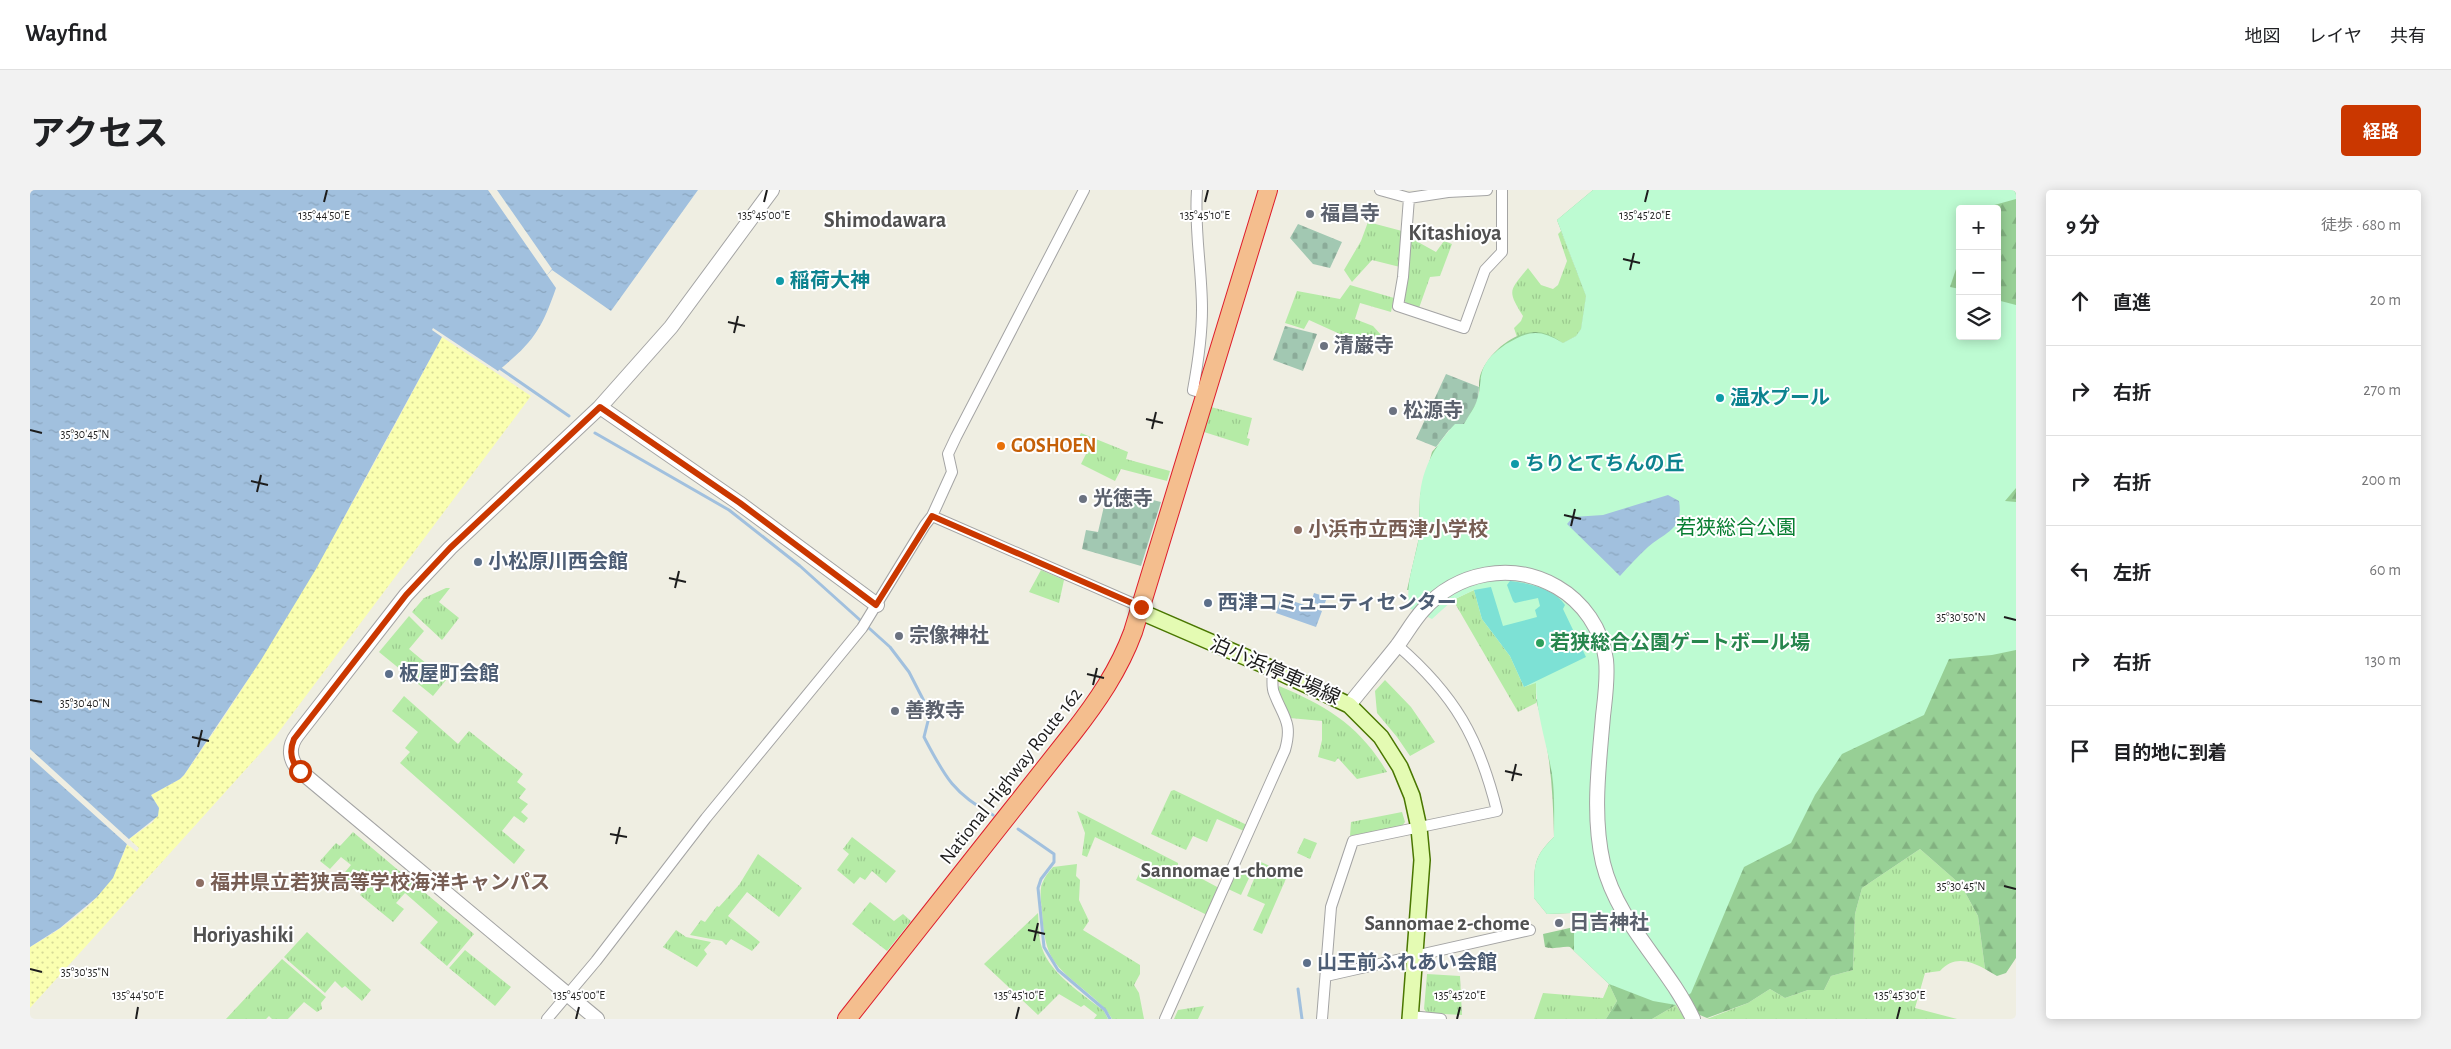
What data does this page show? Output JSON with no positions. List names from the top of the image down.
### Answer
{
  "streets": {
    "highway": ["National Highway Route 162"],
    "main road": ["泊小浜停車場線"]
  },
  "crossings": [
    ["泊小浜停車場線", "National Highway Route 162"]
  ],
  "districts": [
    "Shimodawara",
    "Kitashioya",
    "Sannomae 1-chome",
    "Sannomae 2-chome",
    "Horiyashiki"
  ],
  "parks": ["若狭総合公園"],
  "places": [
    "福昌寺",
    "稲荷大神",
    "清巌寺",
    "温水プール",
    "松源寺",
    "GOSHOEN",
    "ちりとてちんの丘",
    "光徳寺",
    "小浜市立西津小学校",
    "小松原川西会館",
    "西津コミュニティセンター",
    "宗像神社",
    "若狭総合公園ゲートボール場",
    "板屋町会館",
    "善教寺",
    "福井県立若狭高等学校海洋キャンパス",
    "日吉神社",
    "山王前ふれあい会館"
  ],
  "page": {
    "header": "Wayfind",
    "nav": ["地図", "レイヤ", "共有"],
    "title": "アクセス",
    "buttons": "経路",
    "heading": ["9 分", "徒歩 · 680 m"],
    "map_buttons": ["+", "−"],
    "list": [
      ["直進", "20 m"],
      ["右折", "270 m"],
      ["右折", "200 m"],
      ["左折", "60 m"],
      ["右折", "130 m"],
      "目的地に到着"
    ]
  },
  "coordinates": [
    "135°44'50\"E",
    "135°45'00\"E",
    "135°45'10\"E",
    "135°45'20\"E",
    "35°30'45\"N",
    "35°30'50\"N",
    "35°30'40\"N",
    "35°30'35\"N",
    "135°45'30\"E"
  ]
}
